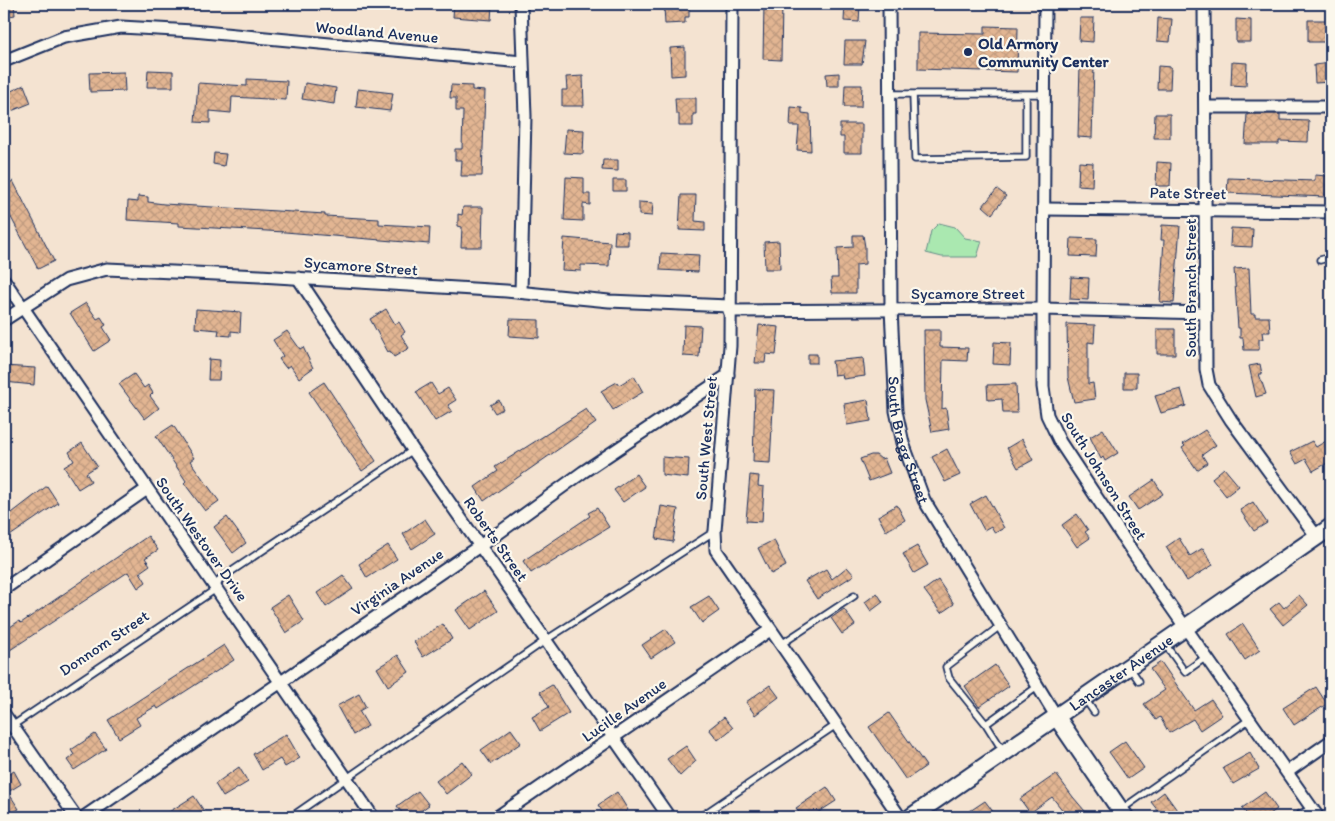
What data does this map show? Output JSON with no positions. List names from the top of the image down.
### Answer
{
  "streets": {
    "main road": ["South Bragg Street", "Lancaster Avenue"],
    "street": [
      "Woodland Avenue",
      "Pate Street",
      "Sycamore Street",
      "South Branch Street",
      "South West Street",
      "South Johnson Street",
      "South Westover Drive",
      "Roberts Street",
      "Virginia Avenue",
      "Lucille Avenue"
    ],
    "lane": ["Donnom Street"]
  },
  "crossings": [
    ["Pate Street", "South Branch Street"],
    ["Pate Street", "South Johnson Street"],
    ["Sycamore Street", "South Branch Street"],
    ["Sycamore Street", "South West Street"],
    ["Sycamore Street", "South Bragg Street"],
    ["Sycamore Street", "South Johnson Street"],
    ["Sycamore Street", "South Westover Drive"],
    ["Sycamore Street", "Roberts Street"],
    ["South Branch Street", "Lancaster Avenue"],
    ["South West Street", "Virginia Avenue"],
    ["South West Street", "Lucille Avenue"],
    ["South Bragg Street", "Lancaster Avenue"],
    ["South Johnson Street", "Lancaster Avenue"],
    ["South Westover Drive", "Virginia Avenue"],
    ["South Westover Drive", "Donnom Street"],
    ["Roberts Street", "Virginia Avenue"],
    ["Roberts Street", "Donnom Street"],
    ["Roberts Street", "Lucille Avenue"]
  ],
  "places": ["Old Armory Community Center"]
}
